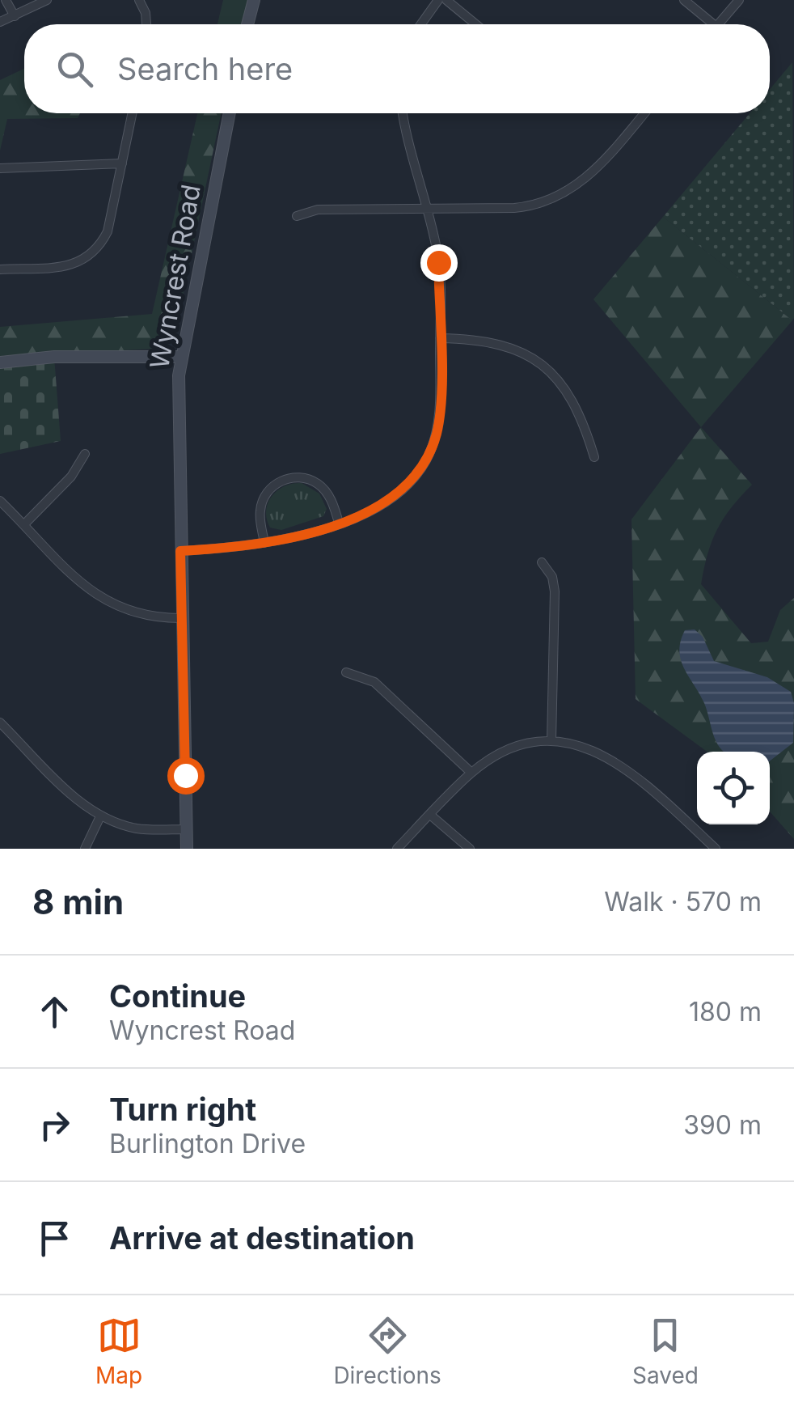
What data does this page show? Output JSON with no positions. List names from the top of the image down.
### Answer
{
  "streets": {
    "street": ["Wyncrest Road"]
  },
  "page": {
    "search": "Search here",
    "heading": ["8 min", "Walk · 570 m"],
    "list": [
      ["Continue", "Wyncrest Road", "180 m"],
      ["Turn right", "Burlington Drive", "390 m"],
      "Arrive at destination"
    ],
    "nav": ["Map", "Directions", "Saved"]
  }
}
